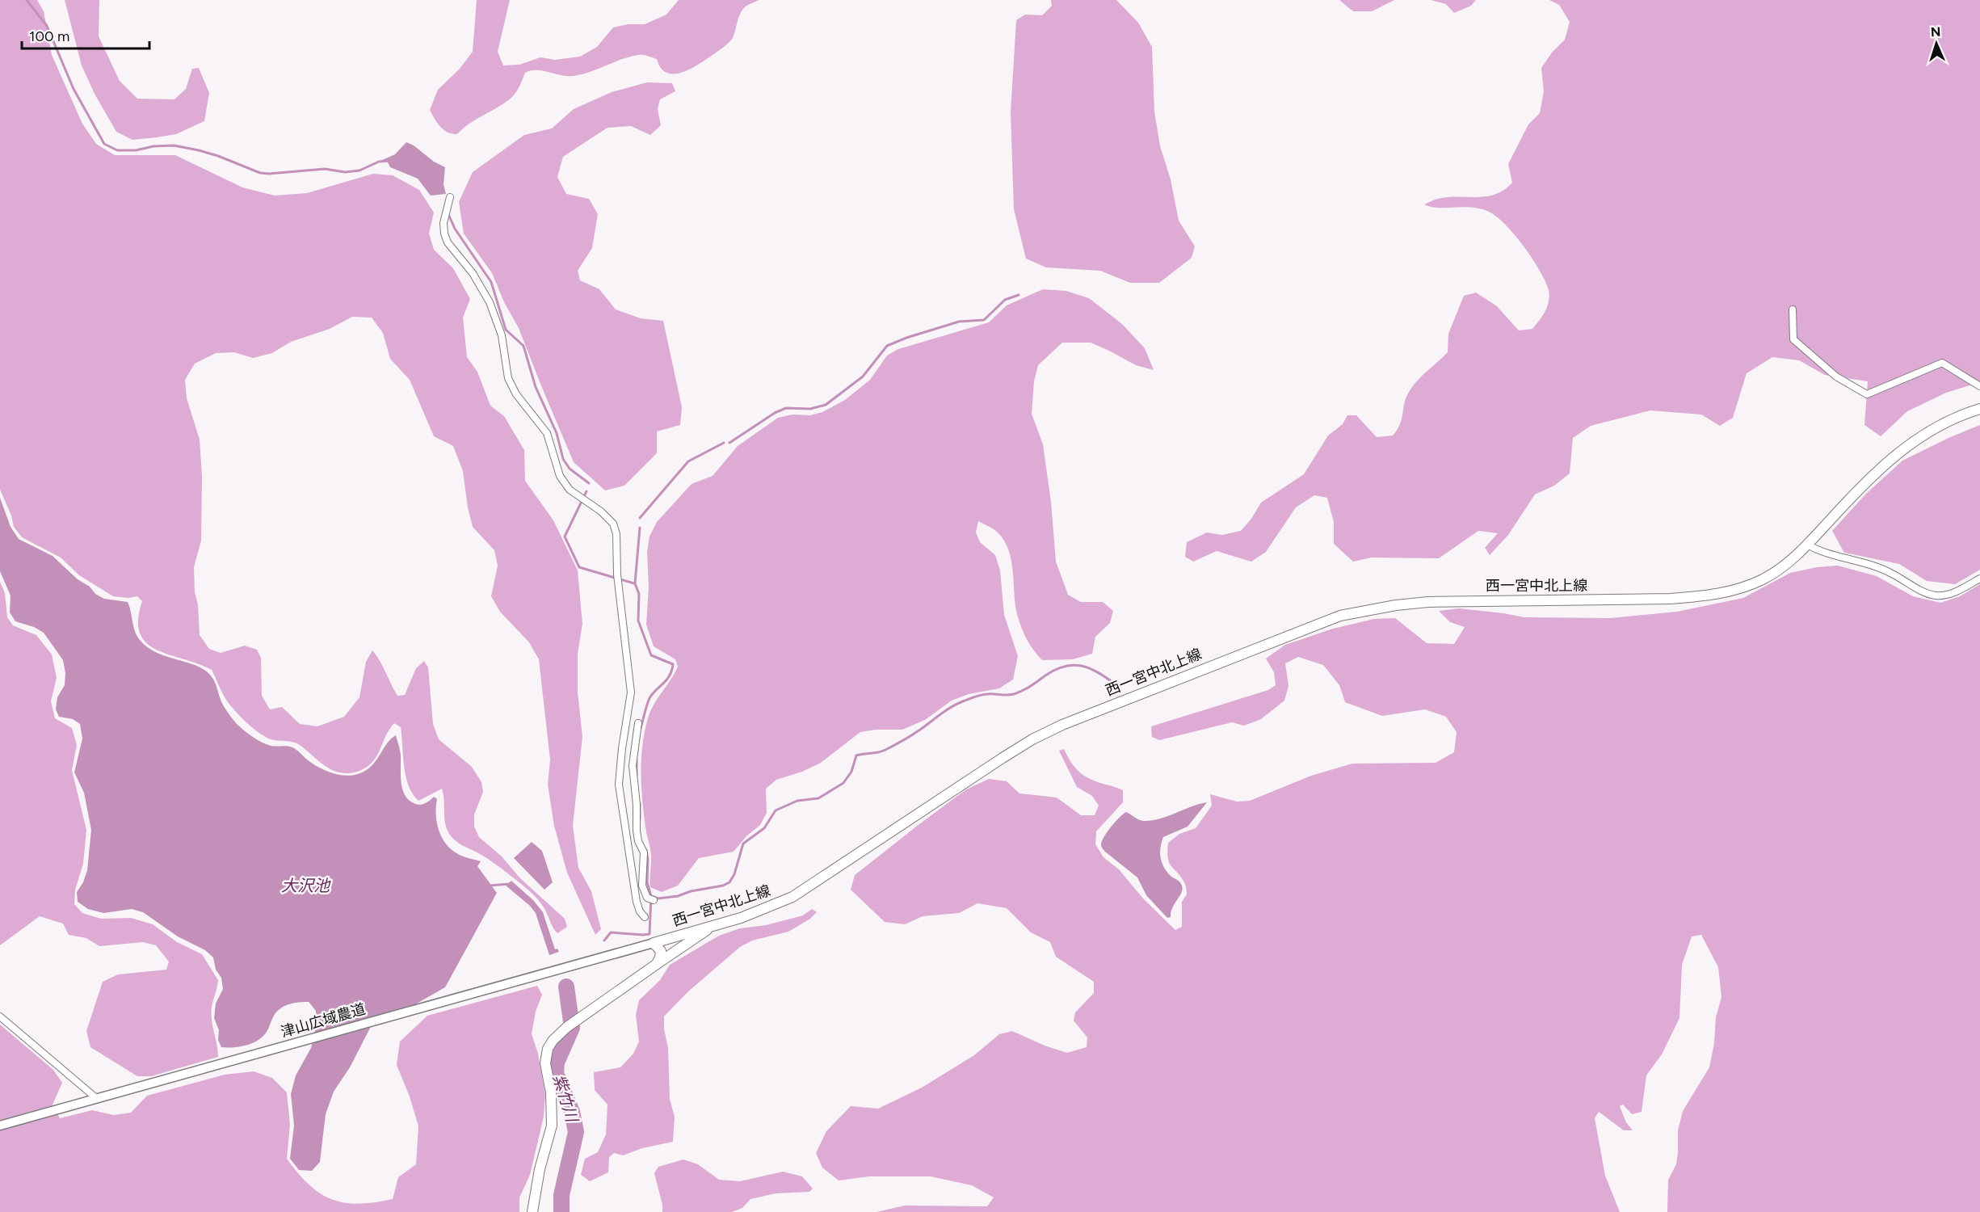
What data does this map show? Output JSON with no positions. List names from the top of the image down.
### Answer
{
  "streets": {
    "main road": ["西一宮中北上線"],
    "street": ["津山広域農道"]
  },
  "crossings": [
    ["西一宮中北上線", "津山広域農道"]
  ],
  "water": ["大沢池", "紫竹川"],
  "scale_bar": "100 m",
  "north": "top"
}
